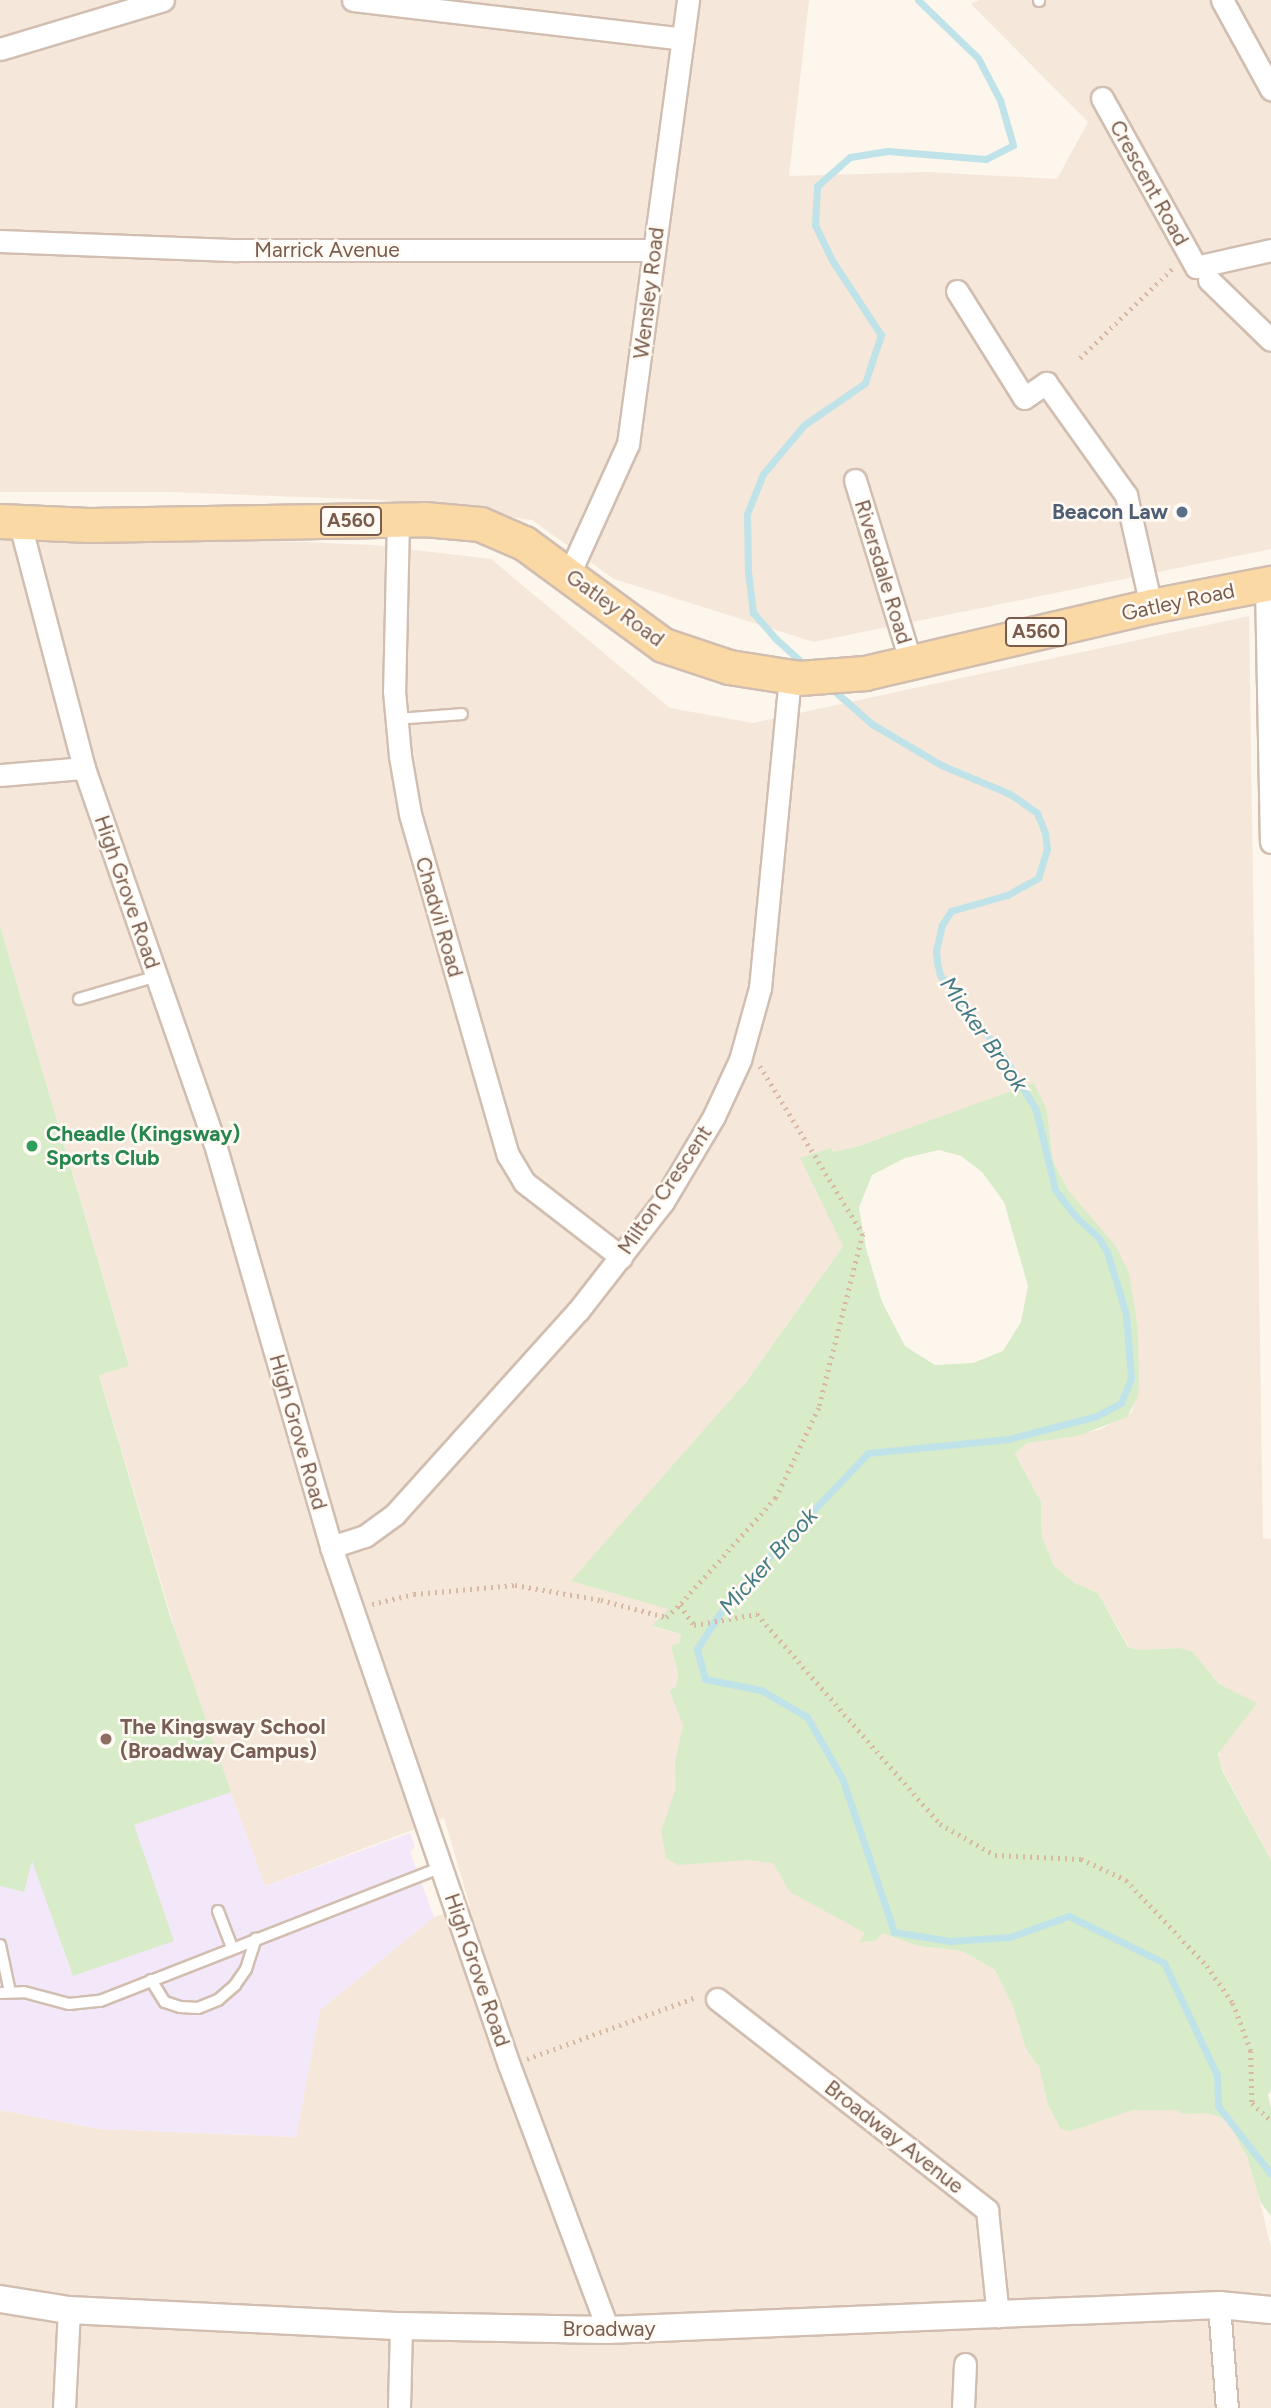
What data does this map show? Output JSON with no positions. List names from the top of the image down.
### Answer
{
  "streets": {
    "main road": ["A560", "Gatley Road"],
    "street": [
      "Crescent Road",
      "Marrick Avenue",
      "Wensley Road",
      "Riversdale Road",
      "High Grove Road",
      "Chadvil Road",
      "Milton Crescent",
      "Broadway Avenue",
      "Broadway"
    ]
  },
  "crossings": [
    ["Marrick Avenue", "Wensley Road"],
    ["Wensley Road", "Gatley Road"],
    ["Riversdale Road", "Gatley Road"],
    ["Gatley Road", "High Grove Road"],
    ["Gatley Road", "Chadvil Road"],
    ["Gatley Road", "Milton Crescent"],
    ["High Grove Road", "Milton Crescent"],
    ["High Grove Road", "Broadway"],
    ["Chadvil Road", "Milton Crescent"],
    ["Broadway Avenue", "Broadway"]
  ],
  "water": ["Micker Brook"],
  "places": ["Beacon Law", "Cheadle (Kingsway) Sports Club", "The Kingsway School (Broadway Campus)"]
}
